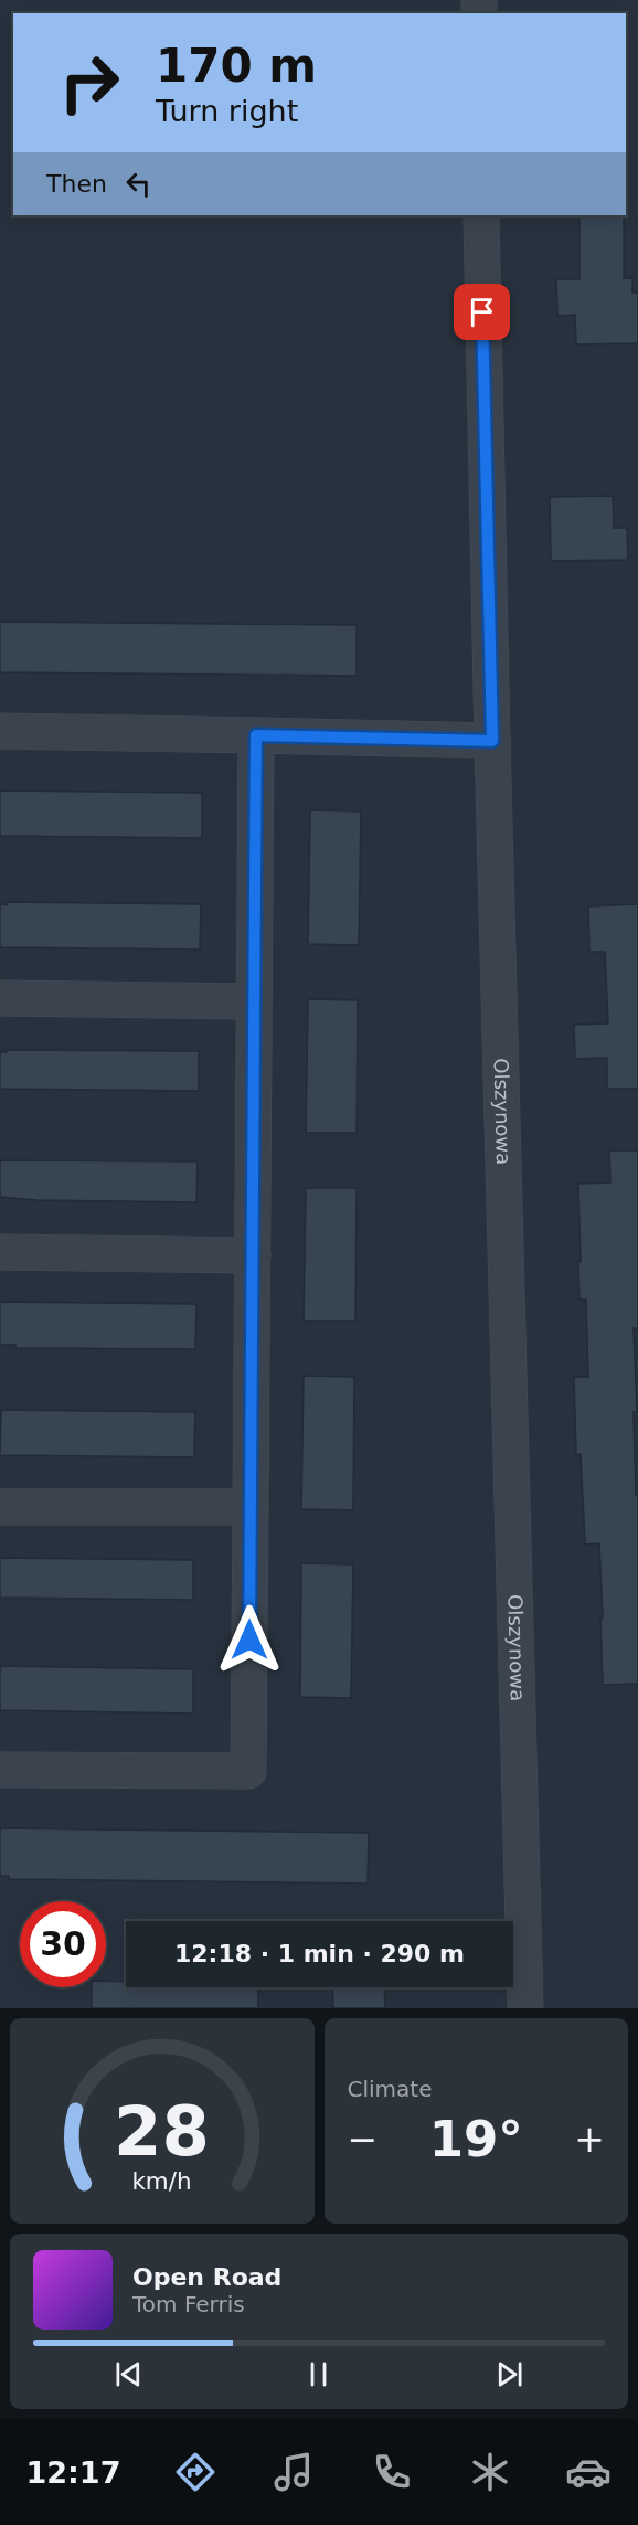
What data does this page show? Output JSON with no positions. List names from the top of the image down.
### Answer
{
  "streets": {
    "street": ["Olszynowa"]
  },
  "page": {
    "turn": ["170 m", "Turn right"],
    "then": "Then",
    "limit": "30",
    "trip": "12:18 · 1 min · 290 m",
    "tile": "Climate",
    "heat": ["−", "19°", "+"],
    "song": ["Open Road", "Tom Ferris"],
    "tabs": "12:17",
    "gauge": ["28", "km/h"]
  }
}
